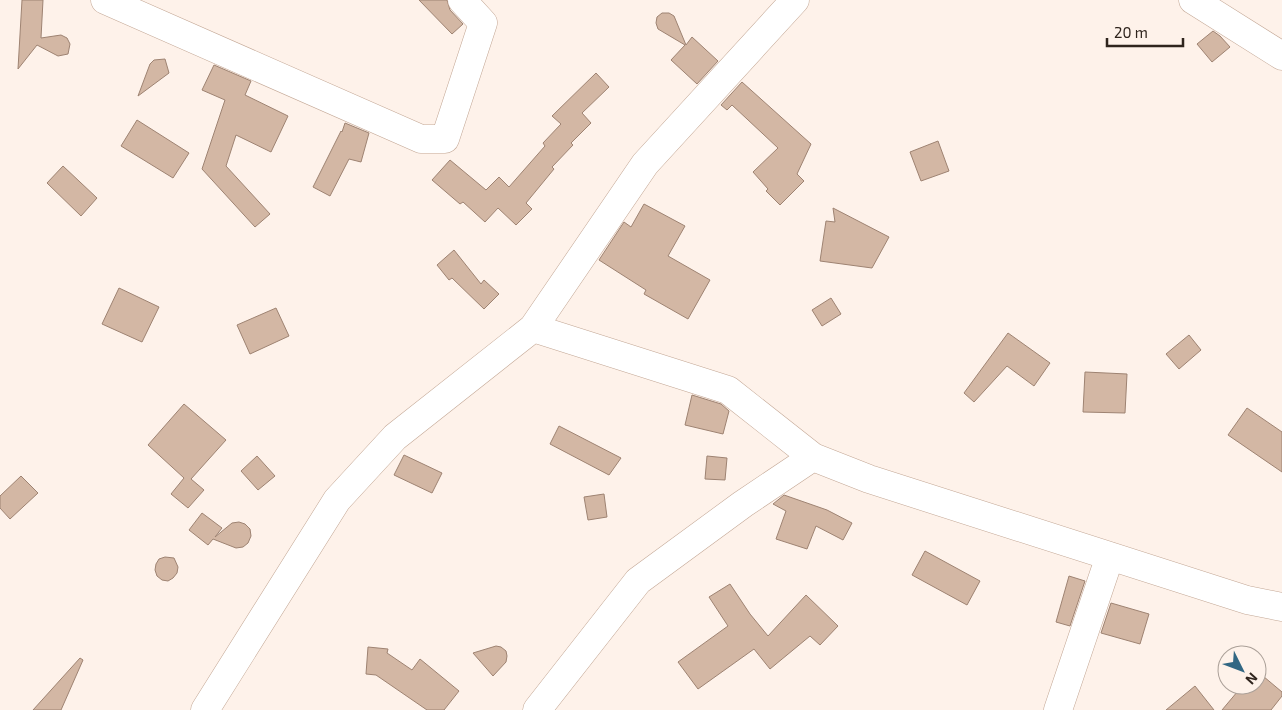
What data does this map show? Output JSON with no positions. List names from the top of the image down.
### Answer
{
  "scale_bar": "20 m",
  "north": "bottom right"
}
